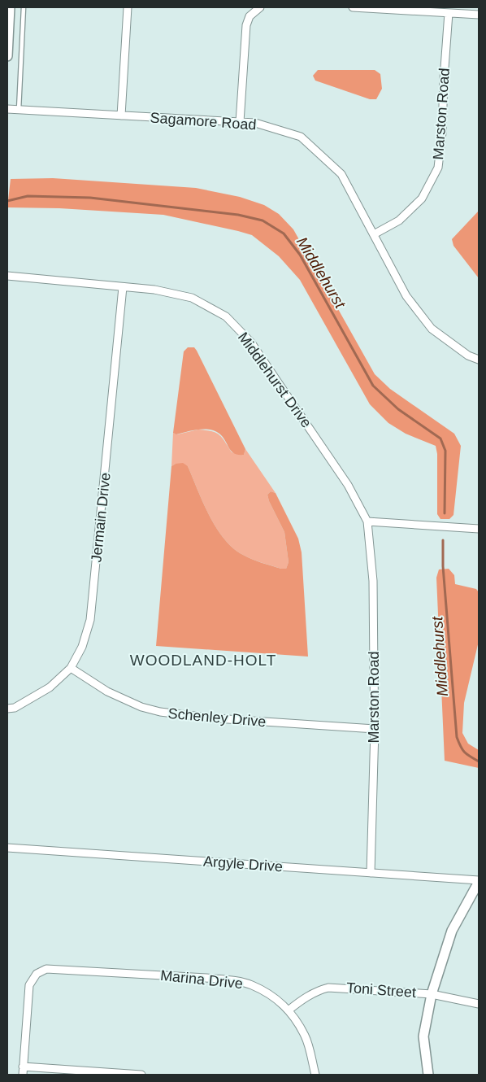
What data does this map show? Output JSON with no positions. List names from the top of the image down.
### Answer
{
  "streets": {
    "street": [
      "Marston Road",
      "Sagamore Road",
      "Middlehurst Drive",
      "Jermain Drive",
      "Schenley Drive",
      "Argyle Drive",
      "Marina Drive",
      "Toni Street"
    ]
  },
  "crossings": [
    ["Marston Road", "Sagamore Road"],
    ["Marston Road", "Middlehurst Drive"],
    ["Marston Road", "Schenley Drive"],
    ["Marston Road", "Argyle Drive"],
    ["Middlehurst Drive", "Jermain Drive"],
    ["Jermain Drive", "Schenley Drive"],
    ["Marina Drive", "Toni Street"]
  ],
  "districts": ["WOODLAND-HOLT"],
  "water": ["Middlehurst"]
}
